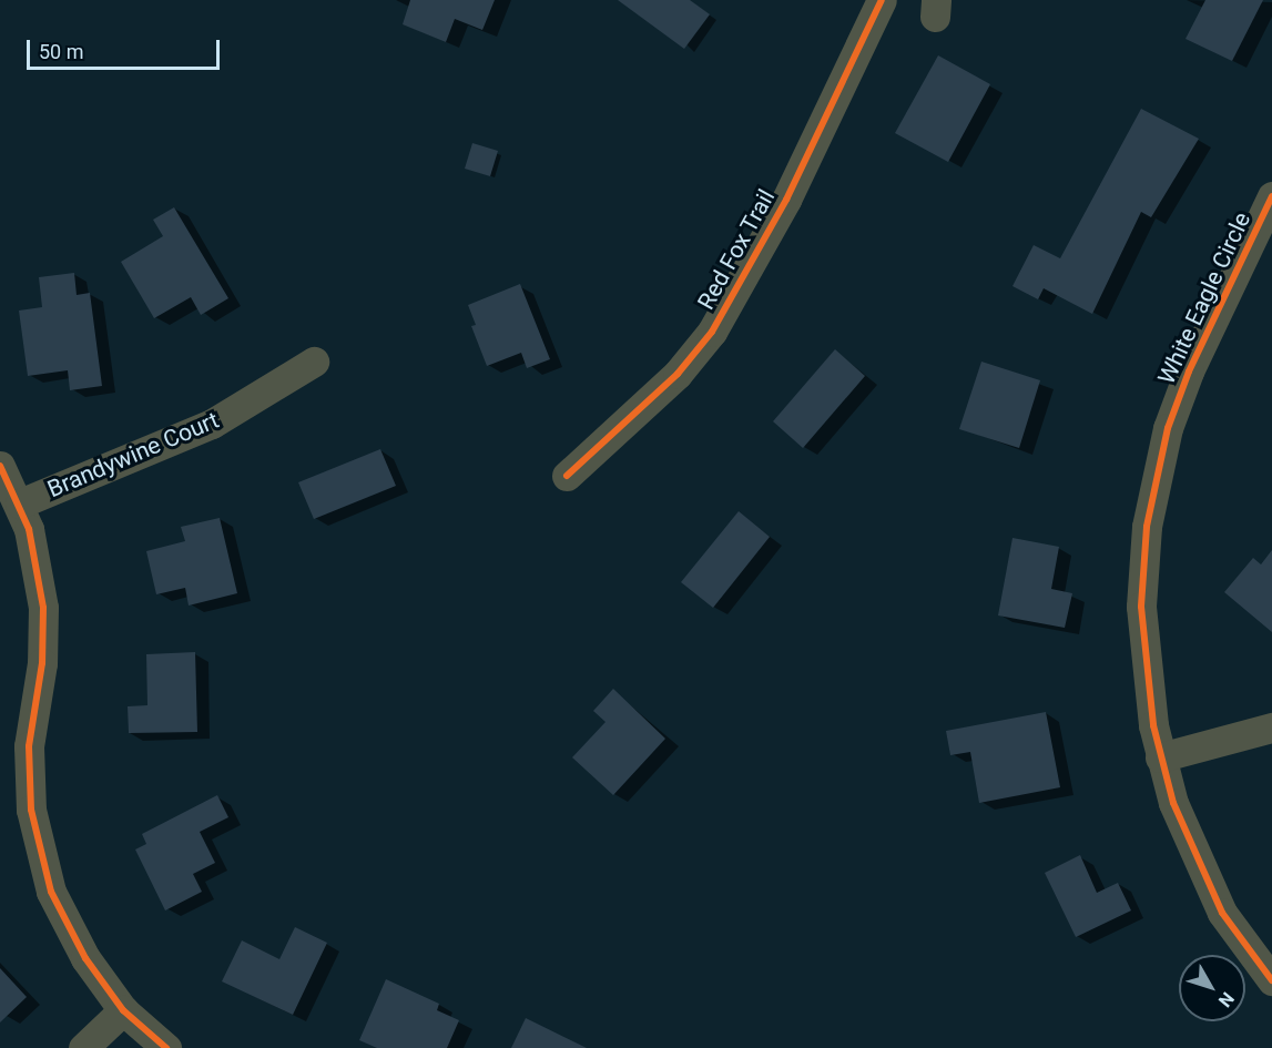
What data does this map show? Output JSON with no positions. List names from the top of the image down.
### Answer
{
  "streets": {
    "street": ["Red Fox Trail", "White Eagle Circle", "Brandywine Court"]
  },
  "scale_bar": "50 m",
  "north": "bottom right"
}
